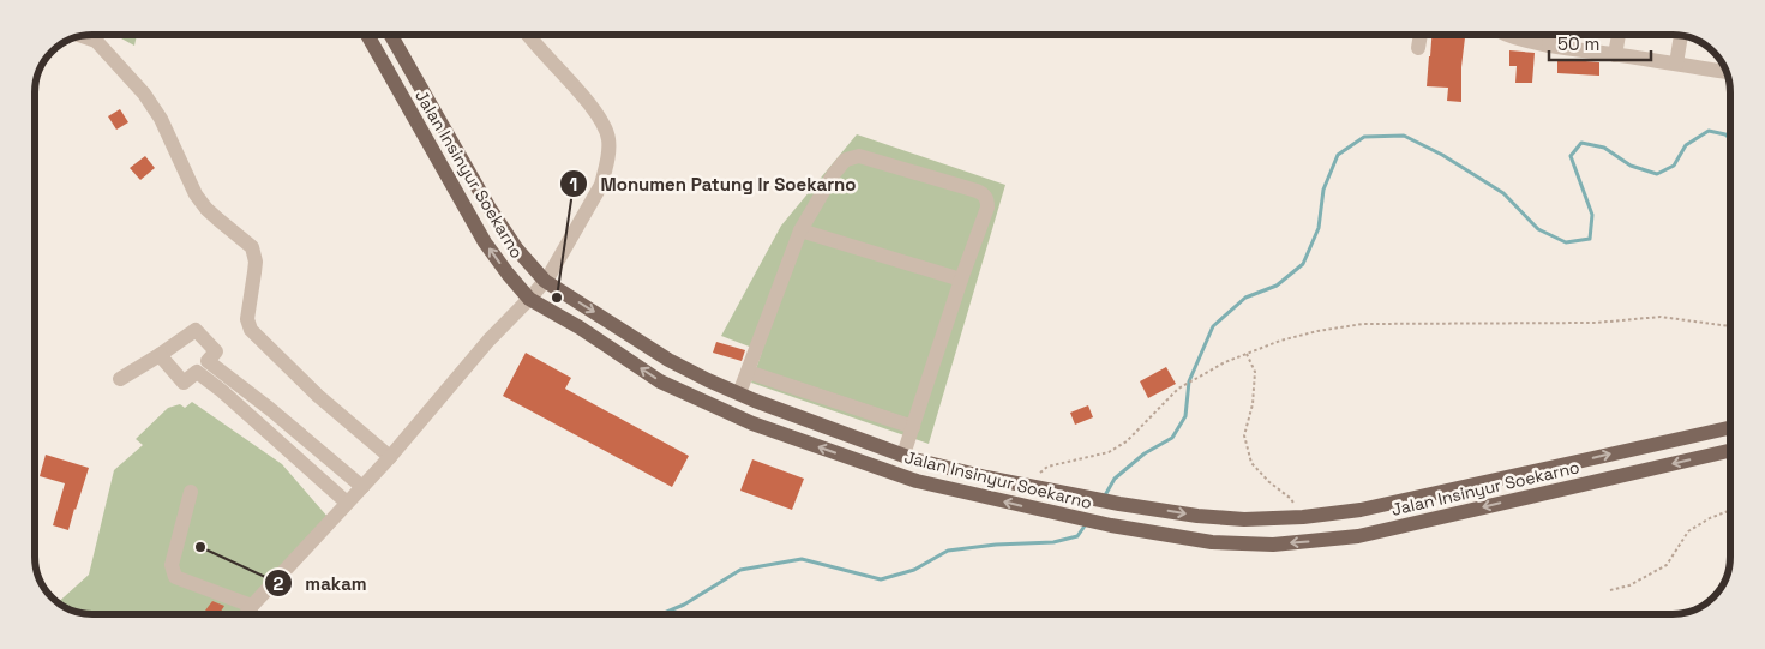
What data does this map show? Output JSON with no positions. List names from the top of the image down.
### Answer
{
  "streets": {
    "main road": ["Jalan Insinyur Soekarno"]
  },
  "places": ["Monumen Patung Ir Soekarno", "makam"],
  "scale_bar": "50 m"
}
